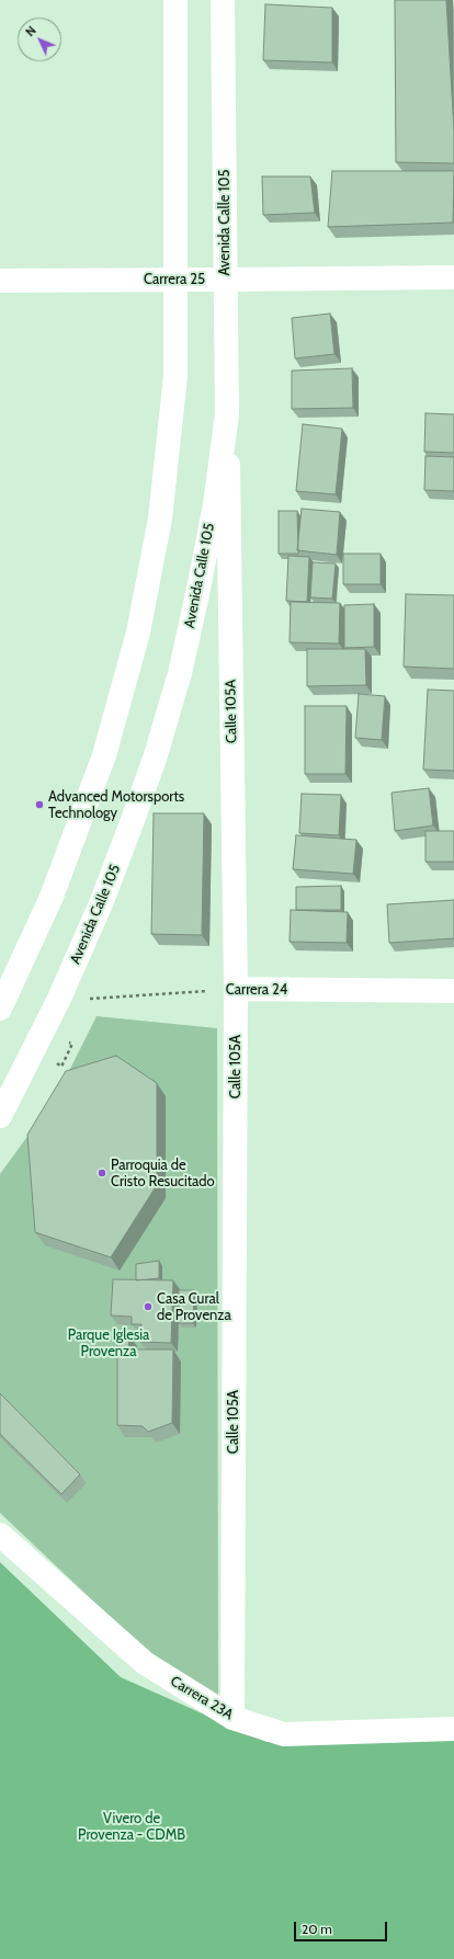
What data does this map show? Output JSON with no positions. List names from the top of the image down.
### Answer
{
  "streets": {
    "street": [
      "Avenida Calle 105",
      "Carrera 25",
      "Calle 105A",
      "Carrera 24",
      "Carrera 23A"
    ]
  },
  "crossings": [
    ["Avenida Calle 105", "Carrera 25"],
    ["Avenida Calle 105", "Calle 105A"],
    ["Avenida Calle 105", "Carrera 24"],
    ["Calle 105A", "Carrera 24"],
    ["Calle 105A", "Carrera 23A"]
  ],
  "parks": ["Parque Iglesia Provenza", "Vivero de Provenza - CDMB"],
  "places": ["Advanced Motorsports Technology", "Parroquia de Cristo Resucitado", "Casa Cural de Provenza"],
  "scale_bar": "20 m",
  "north": "top left"
}
